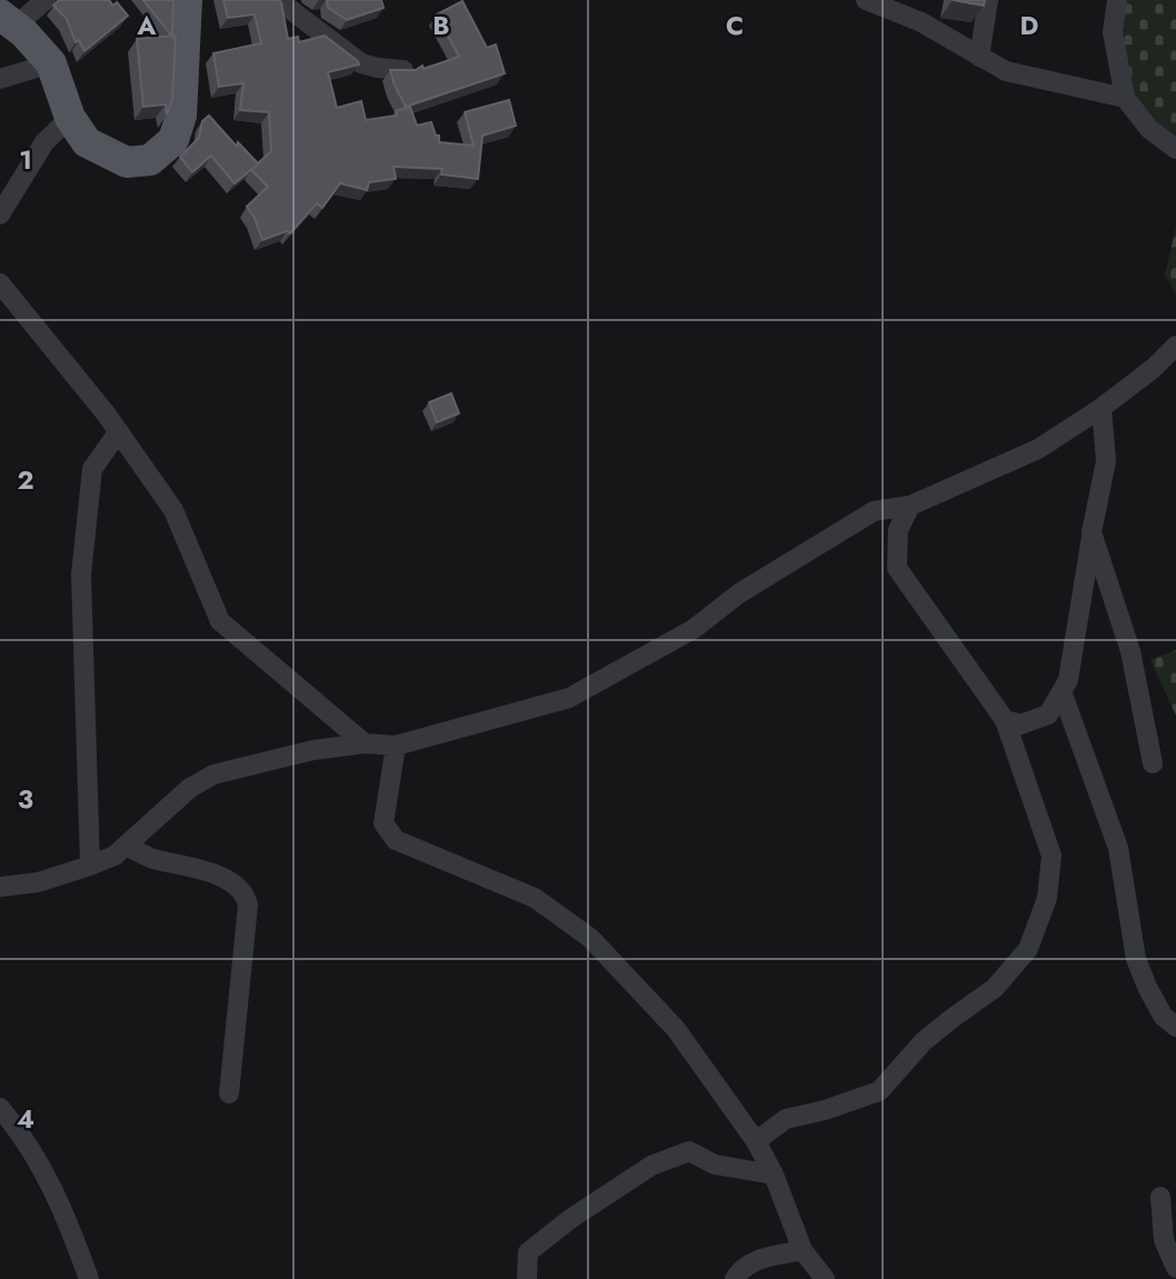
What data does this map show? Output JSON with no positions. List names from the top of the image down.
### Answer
{
  "grid": {
    "columns": [
      "A",
      "B",
      "C",
      "D"
    ],
    "rows": [
      "1",
      "2",
      "3",
      "4"
    ]
  }
}
